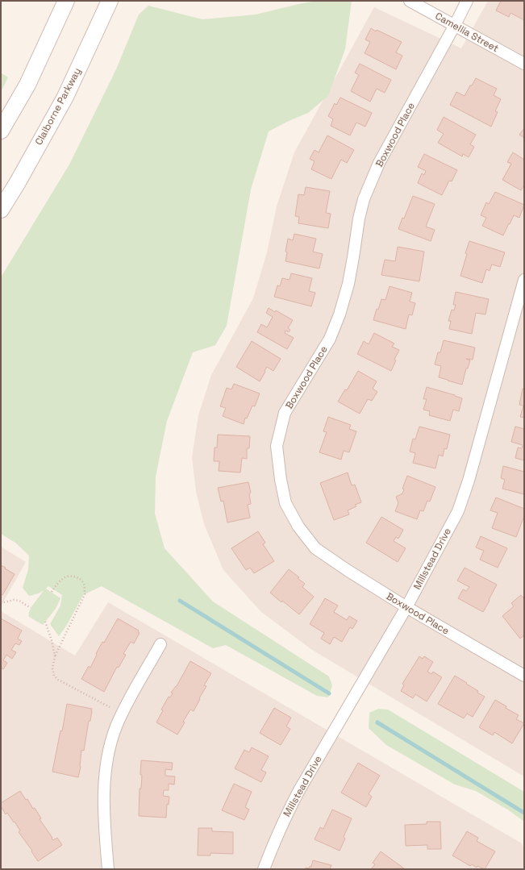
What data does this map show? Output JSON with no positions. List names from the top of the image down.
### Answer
{
  "streets": {
    "main road": ["Claiborne Parkway"],
    "street": ["Camellia Street", "Boxwood Place", "Millstead Drive"]
  },
  "crossings": [
    ["Camellia Street", "Boxwood Place"],
    ["Boxwood Place", "Millstead Drive"]
  ]
}
